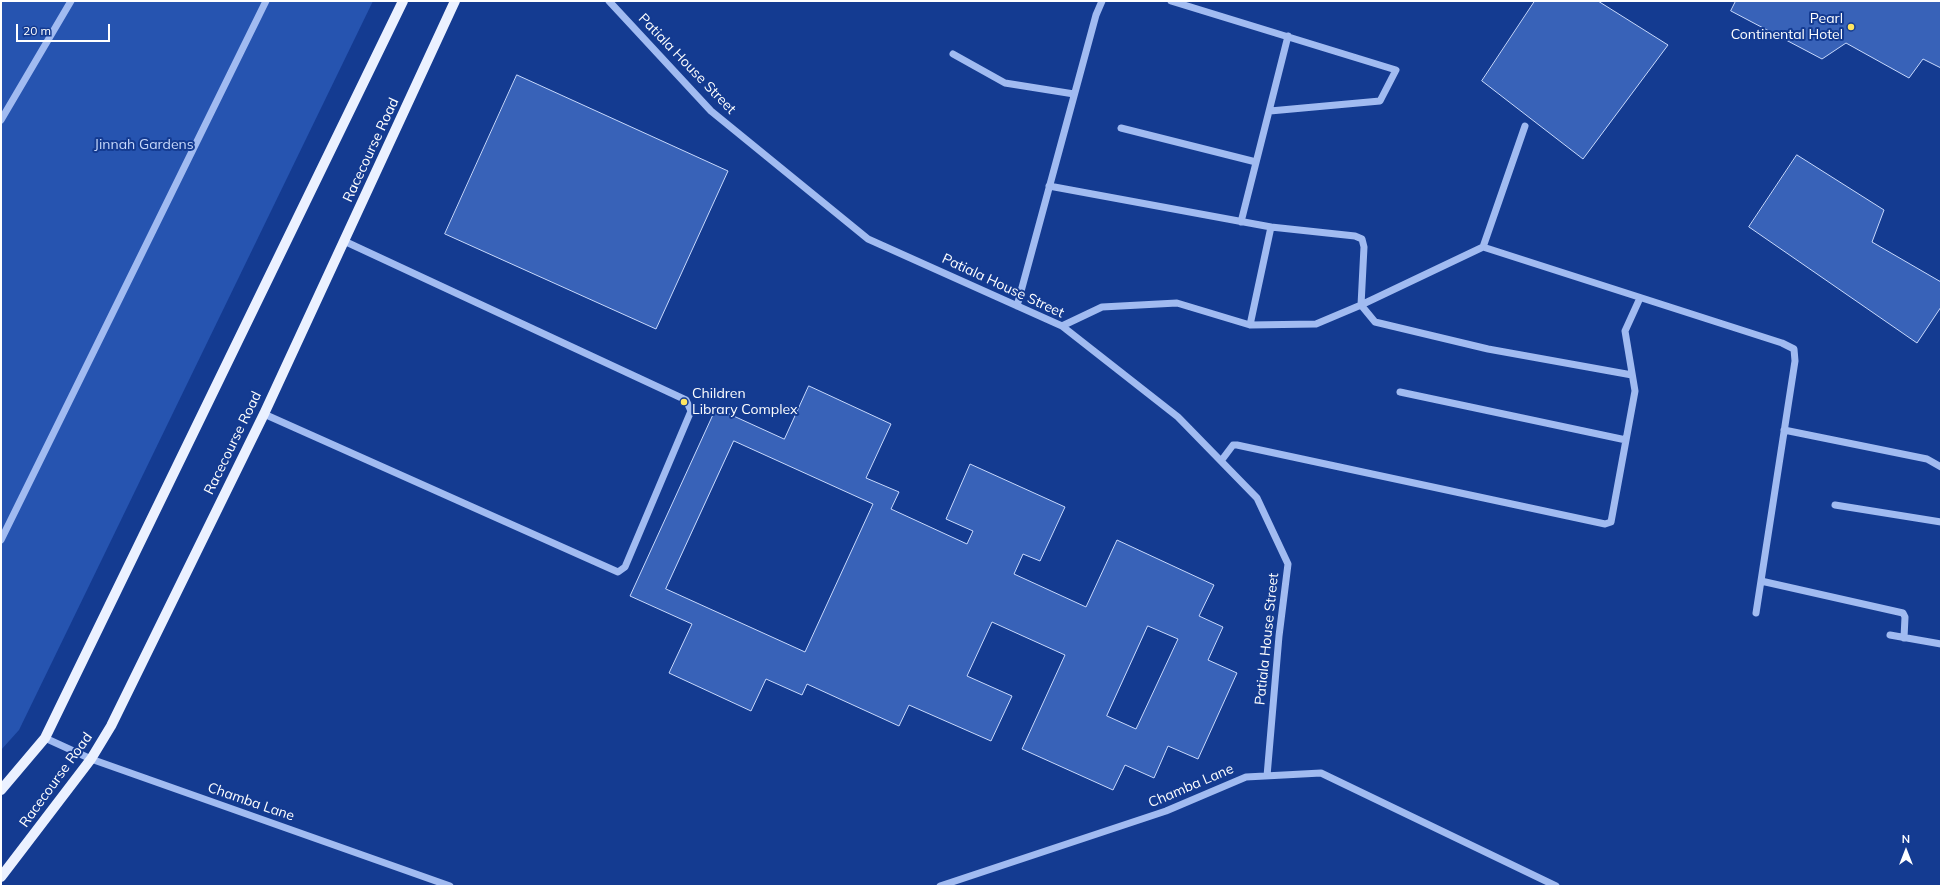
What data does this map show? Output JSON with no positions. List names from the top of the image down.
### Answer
{
  "streets": {
    "main road": ["Racecourse Road"],
    "street": ["Patiala House Street", "Chamba Lane"]
  },
  "crossings": [
    ["Patiala House Street", "Chamba Lane"],
    ["Racecourse Road", "Chamba Lane"]
  ],
  "parks": ["Jinnah Gardens"],
  "places": ["Pearl Continental Hotel", "Children Library Complex"],
  "scale_bar": "20 m",
  "north": "top"
}
